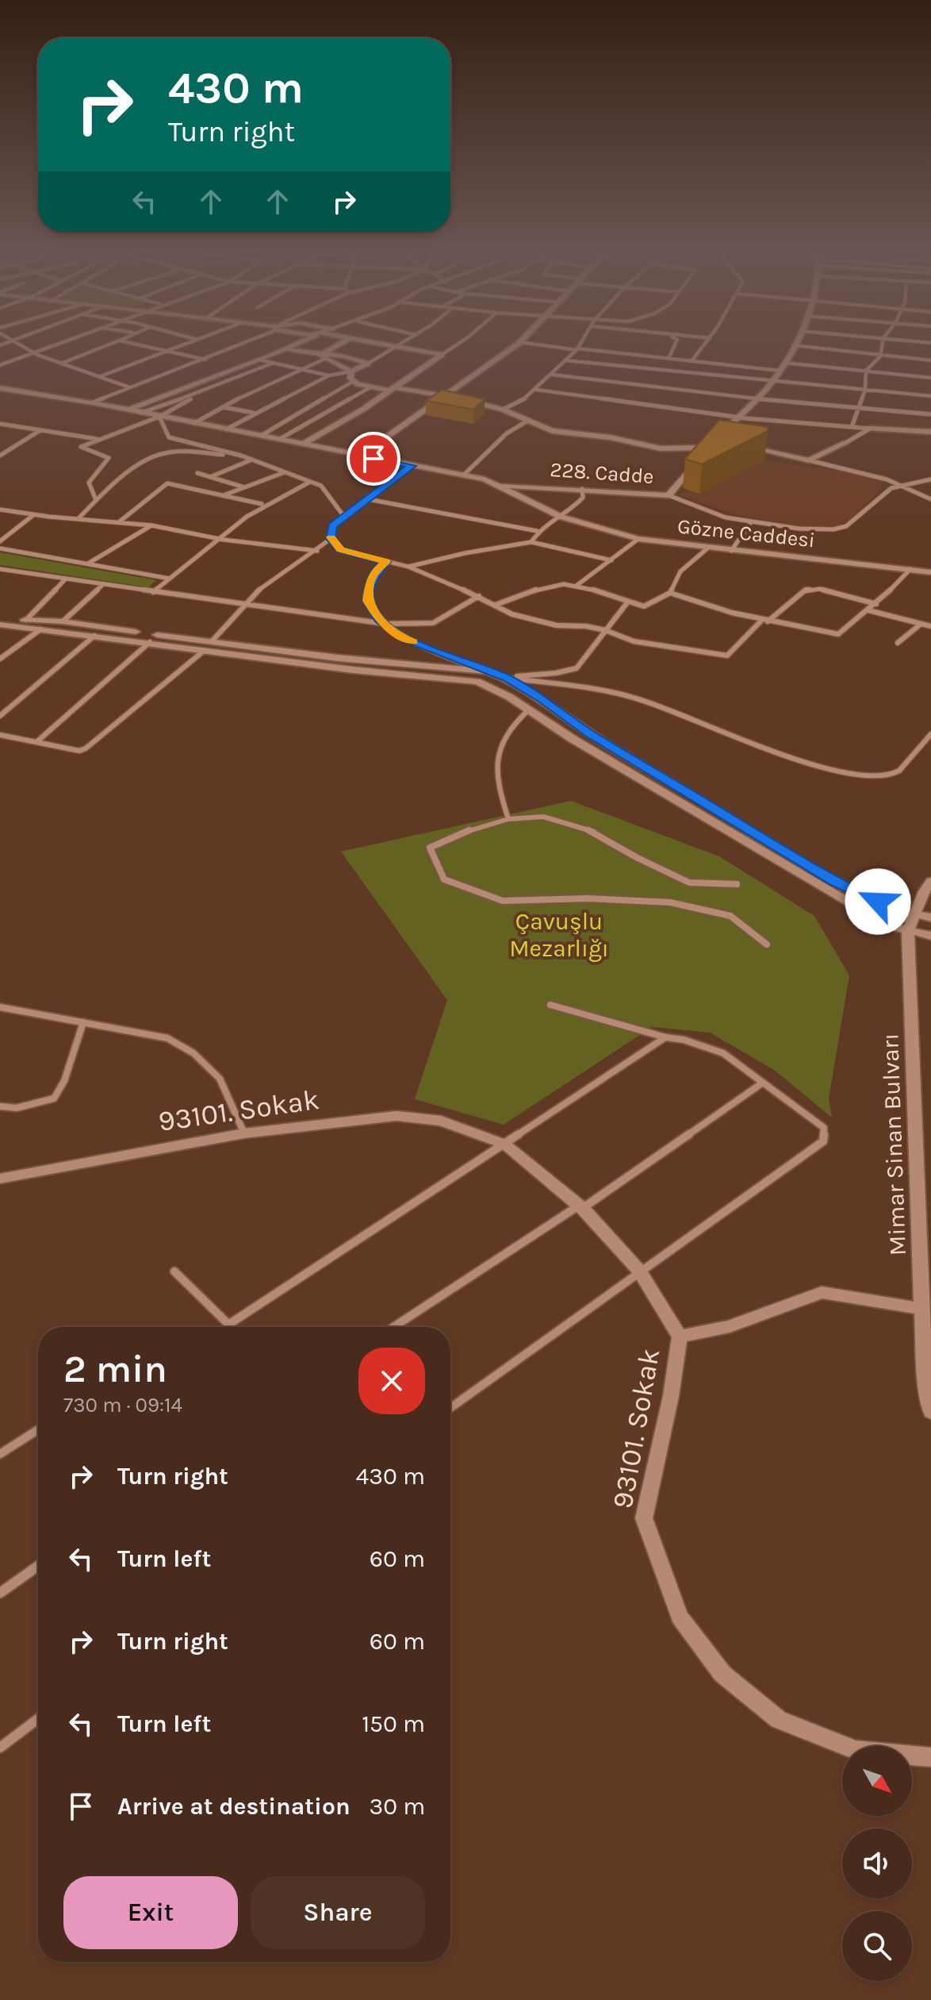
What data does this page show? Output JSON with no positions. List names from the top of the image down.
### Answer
{
  "streets": {
    "street": [
      "228. Cadde",
      "Gözne Caddesi",
      "93101. Sokak",
      "Mimar Sinan Bulvarı"
    ]
  },
  "crossings": [
    ["228. Cadde", "Gözne Caddesi"]
  ],
  "parks": ["Çavuşlu Mezarlığı"],
  "north": "bottom right",
  "page": {
    "turn": ["430 m", "Turn right"],
    "heading": ["2 min", "730 m · 09:14"],
    "list": [
      {
        "name": "Turn right",
        "value": "430 m"
      },
      {
        "name": "Turn left",
        "value": "60 m"
      },
      {
        "name": "Turn right",
        "value": "60 m"
      },
      {
        "name": "Turn left",
        "value": "150 m"
      },
      {
        "name": "Arrive at destination",
        "value": "30 m"
      }
    ],
    "buttons": ["Exit", "Share"]
  }
}
